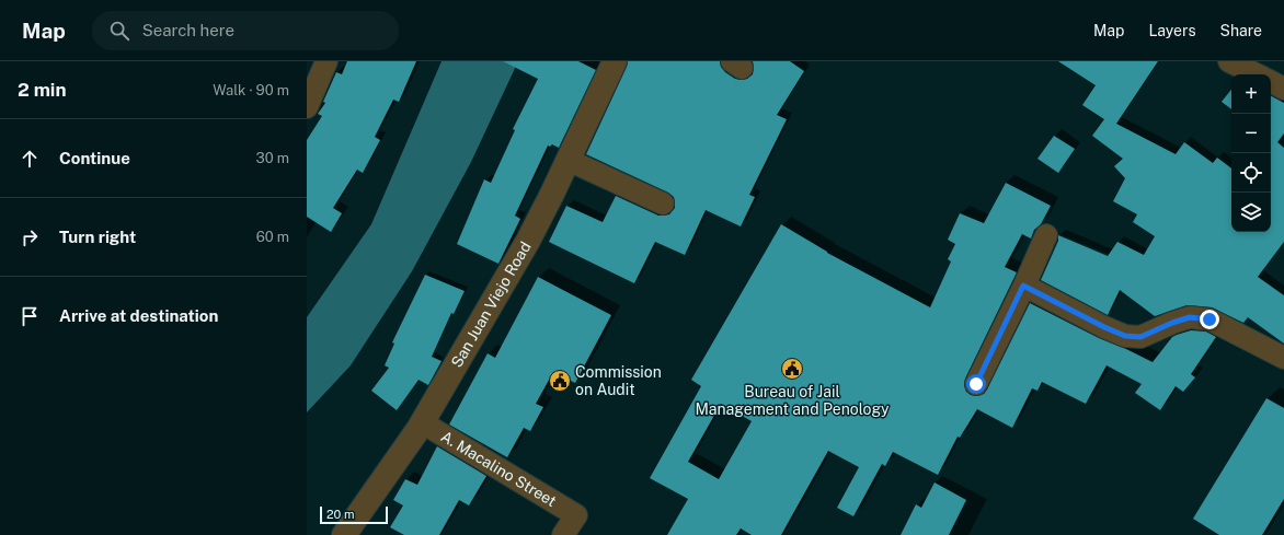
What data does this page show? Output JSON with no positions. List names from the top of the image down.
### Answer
{
  "streets": {
    "street": ["San Juan Viejo Road", "A. Macalino Street"]
  },
  "crossings": [
    ["San Juan Viejo Road", "A. Macalino Street"]
  ],
  "places": {
    "public building": ["Bureau of Jail Management and Penology", "Commission on Audit"]
  },
  "scale_bar": "20 m",
  "page": {
    "header": "Map",
    "search": "Search here",
    "nav": ["Map", "Layers", "Share"],
    "heading": ["2 min", "Walk · 90 m"],
    "map_buttons": ["+", "−"],
    "list": [
      ["Continue", "30 m"],
      ["Turn right", "60 m"],
      "Arrive at destination"
    ],
    "scale": "20 m"
  }
}
